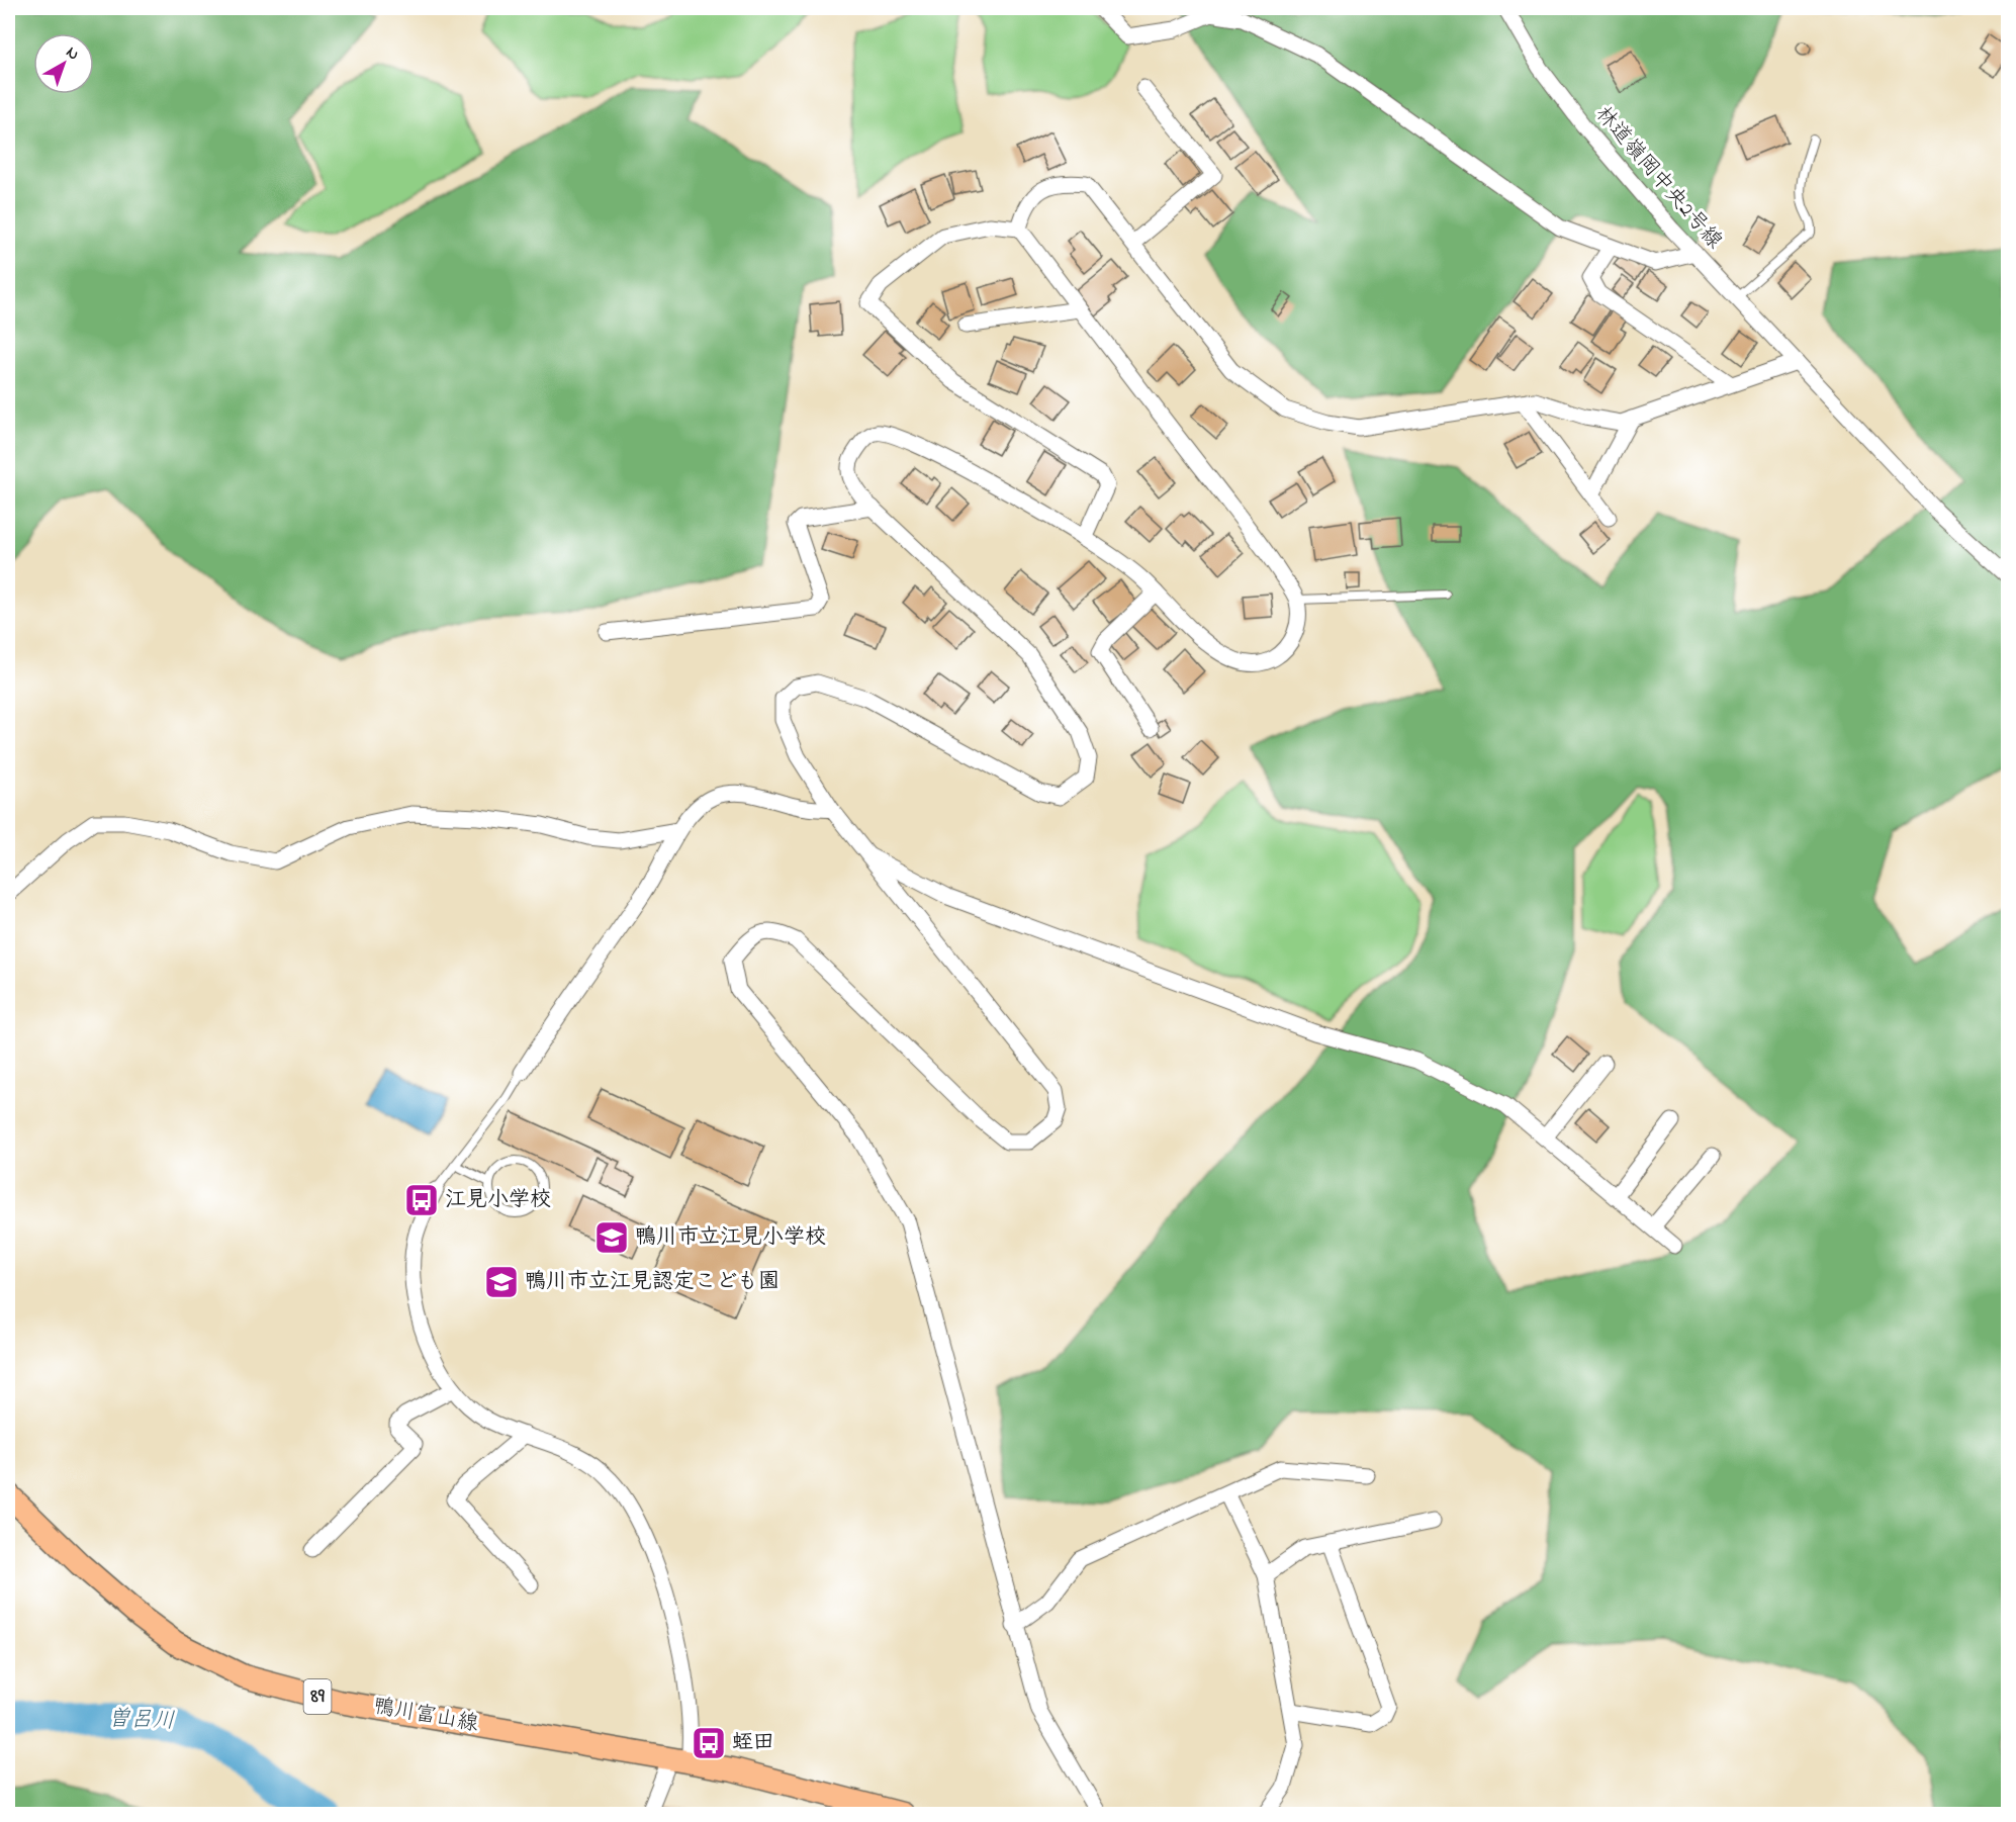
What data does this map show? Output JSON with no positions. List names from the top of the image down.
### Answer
{
  "streets": {
    "main road": ["89", "鴨川富山線"],
    "street": ["林道嶺岡中央2号線"]
  },
  "water": ["曽呂川"],
  "places": {
    "bus stop": ["江見小学校", "蛭田"],
    "school or university": ["鴨川市立江見小学校", "鴨川市立江見認定こども園"]
  },
  "north": "top right"
}
